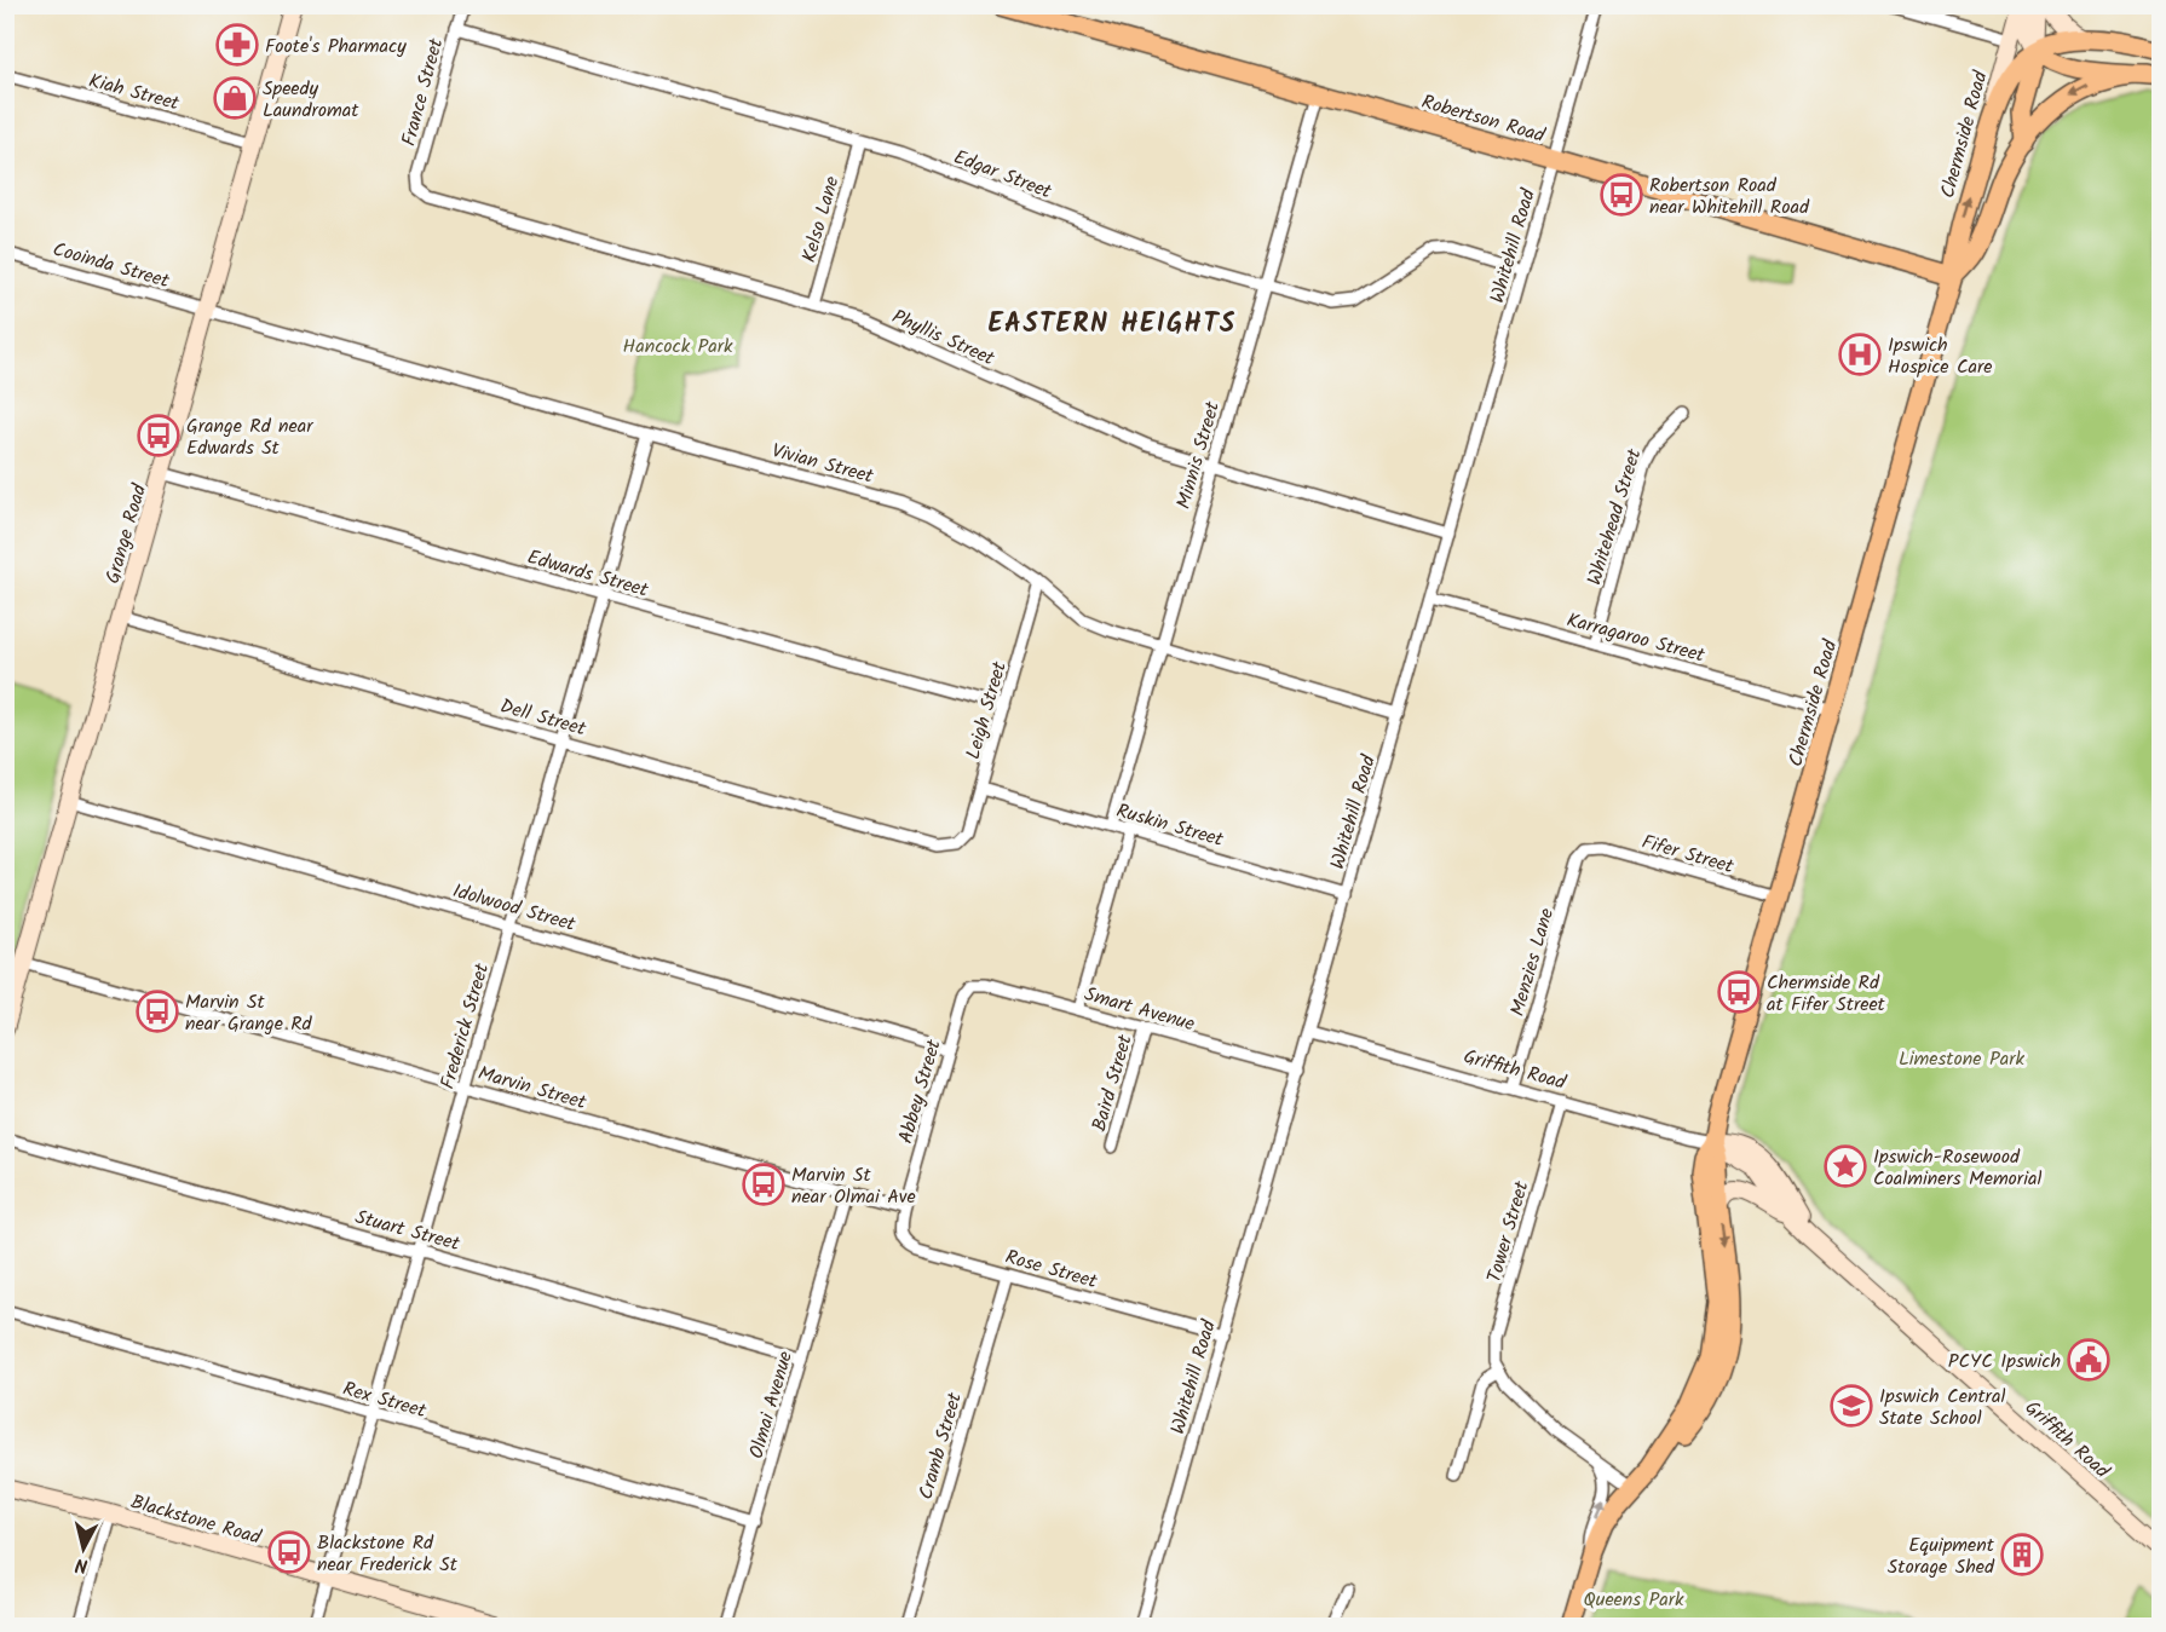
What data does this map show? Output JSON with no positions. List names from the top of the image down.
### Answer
{
  "streets": {
    "main road": [
      "Robertson Road",
      "Chermside Road",
      "Grange Road",
      "Griffith Road",
      "Blackstone Road"
    ],
    "street": [
      "Kiah Street",
      "France Street",
      "Edgar Street",
      "Kelso Lane",
      "Whitehill Road",
      "Cooinda Street",
      "Phyllis Street",
      "Minnis Street",
      "Vivian Street",
      "Whitehead Street",
      "Edwards Street",
      "Karragaroo Street",
      "Leigh Street",
      "Dell Street",
      "Ruskin Street",
      "Fifer Street",
      "Idolwood Street",
      "Menzies Lane",
      "Smart Avenue",
      "Frederick Street",
      "Baird Street",
      "Marvin Street",
      "Abbey Street",
      "Stuart Street",
      "Tower Street",
      "Rose Street",
      "Rex Street",
      "Olmai Avenue",
      "Cramb Street"
    ]
  },
  "crossings": [
    ["Kiah Street", "Grange Road"],
    ["France Street", "Edgar Street"],
    ["France Street", "Phyllis Street"],
    ["Robertson Road", "Chermside Road"],
    ["Robertson Road", "Whitehill Road"],
    ["Robertson Road", "Minnis Street"],
    ["Chermside Road", "Karragaroo Street"],
    ["Chermside Road", "Fifer Street"],
    ["Chermside Road", "Griffith Road"],
    ["Edgar Street", "Kelso Lane"],
    ["Edgar Street", "Whitehill Road"],
    ["Edgar Street", "Minnis Street"],
    ["Kelso Lane", "Phyllis Street"],
    ["Whitehill Road", "Phyllis Street"],
    ["Whitehill Road", "Vivian Street"],
    ["Whitehill Road", "Karragaroo Street"],
    ["Whitehill Road", "Ruskin Street"],
    ["Whitehill Road", "Smart Avenue"],
    ["Whitehill Road", "Griffith Road"],
    ["Whitehill Road", "Rose Street"],
    ["Cooinda Street", "Vivian Street"],
    ["Cooinda Street", "Grange Road"],
    ["Phyllis Street", "Minnis Street"],
    ["Minnis Street", "Vivian Street"],
    ["Minnis Street", "Ruskin Street"],
    ["Vivian Street", "Grange Road"],
    ["Vivian Street", "Leigh Street"],
    ["Vivian Street", "Frederick Street"],
    ["Whitehead Street", "Karragaroo Street"],
    ["Grange Road", "Edwards Street"],
    ["Grange Road", "Dell Street"],
    ["Grange Road", "Idolwood Street"],
    ["Grange Road", "Marvin Street"],
    ["Edwards Street", "Leigh Street"],
    ["Edwards Street", "Frederick Street"],
    ["Leigh Street", "Dell Street"],
    ["Leigh Street", "Ruskin Street"],
    ["Dell Street", "Frederick Street"],
    ["Fifer Street", "Menzies Lane"],
    ["Idolwood Street", "Frederick Street"],
    ["Idolwood Street", "Abbey Street"],
    ["Menzies Lane", "Griffith Road"],
    ["Smart Avenue", "Baird Street"],
    ["Smart Avenue", "Abbey Street"],
    ["Frederick Street", "Marvin Street"],
    ["Frederick Street", "Stuart Street"],
    ["Frederick Street", "Rex Street"],
    ["Frederick Street", "Blackstone Road"],
    ["Griffith Road", "Tower Street"],
    ["Marvin Street", "Abbey Street"],
    ["Marvin Street", "Rose Street"],
    ["Marvin Street", "Olmai Avenue"],
    ["Abbey Street", "Rose Street"],
    ["Stuart Street", "Olmai Avenue"],
    ["Rose Street", "Cramb Street"],
    ["Rex Street", "Olmai Avenue"]
  ],
  "districts": ["EASTERN HEIGHTS"],
  "parks": ["Hancock Park", "Limestone Park", "Queens Park"],
  "places": {
    "pharmacy": ["Foote's Pharmacy"],
    "shop": ["Speedy Laundromat"],
    "bus stop": [
      "Robertson Road near Whitehill Road",
      "Grange Rd near Edwards St",
      "Chermside Rd at Fifer Street",
      "Marvin St near Grange Rd",
      "Marvin St near Olmai Ave",
      "Blackstone Rd near Frederick St"
    ],
    "hospital": ["Ipswich Hospice Care"],
    "place": ["Ipswich-Rosewood Coalminers Memorial"],
    "public building": ["PCYC Ipswich"],
    "school or university": ["Ipswich Central State School"],
    "building": ["Equipment Storage Shed"]
  },
  "north": "bottom"
}
